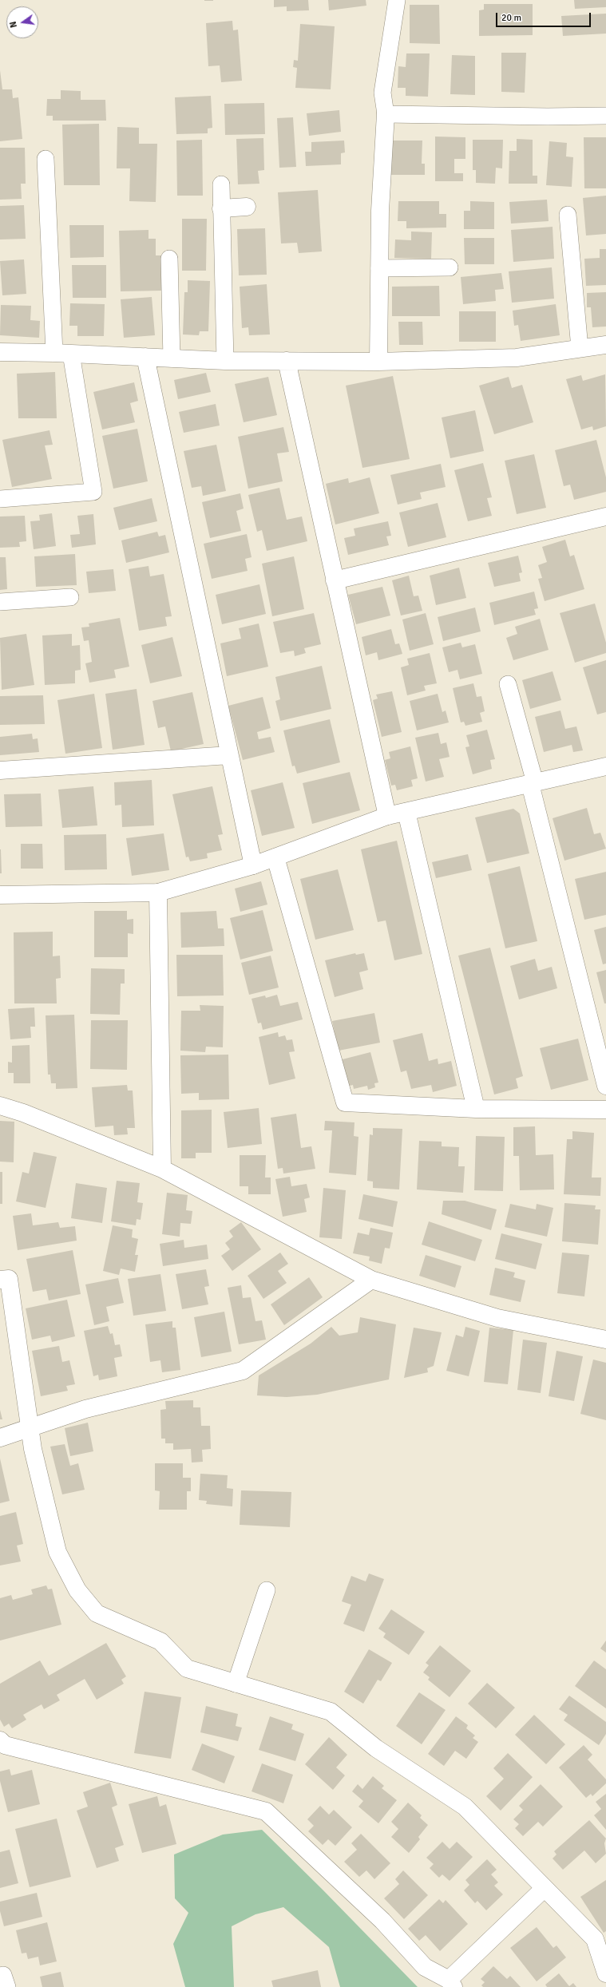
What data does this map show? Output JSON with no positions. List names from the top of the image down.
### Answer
{
  "scale_bar": "20 m",
  "north": "left"
}
